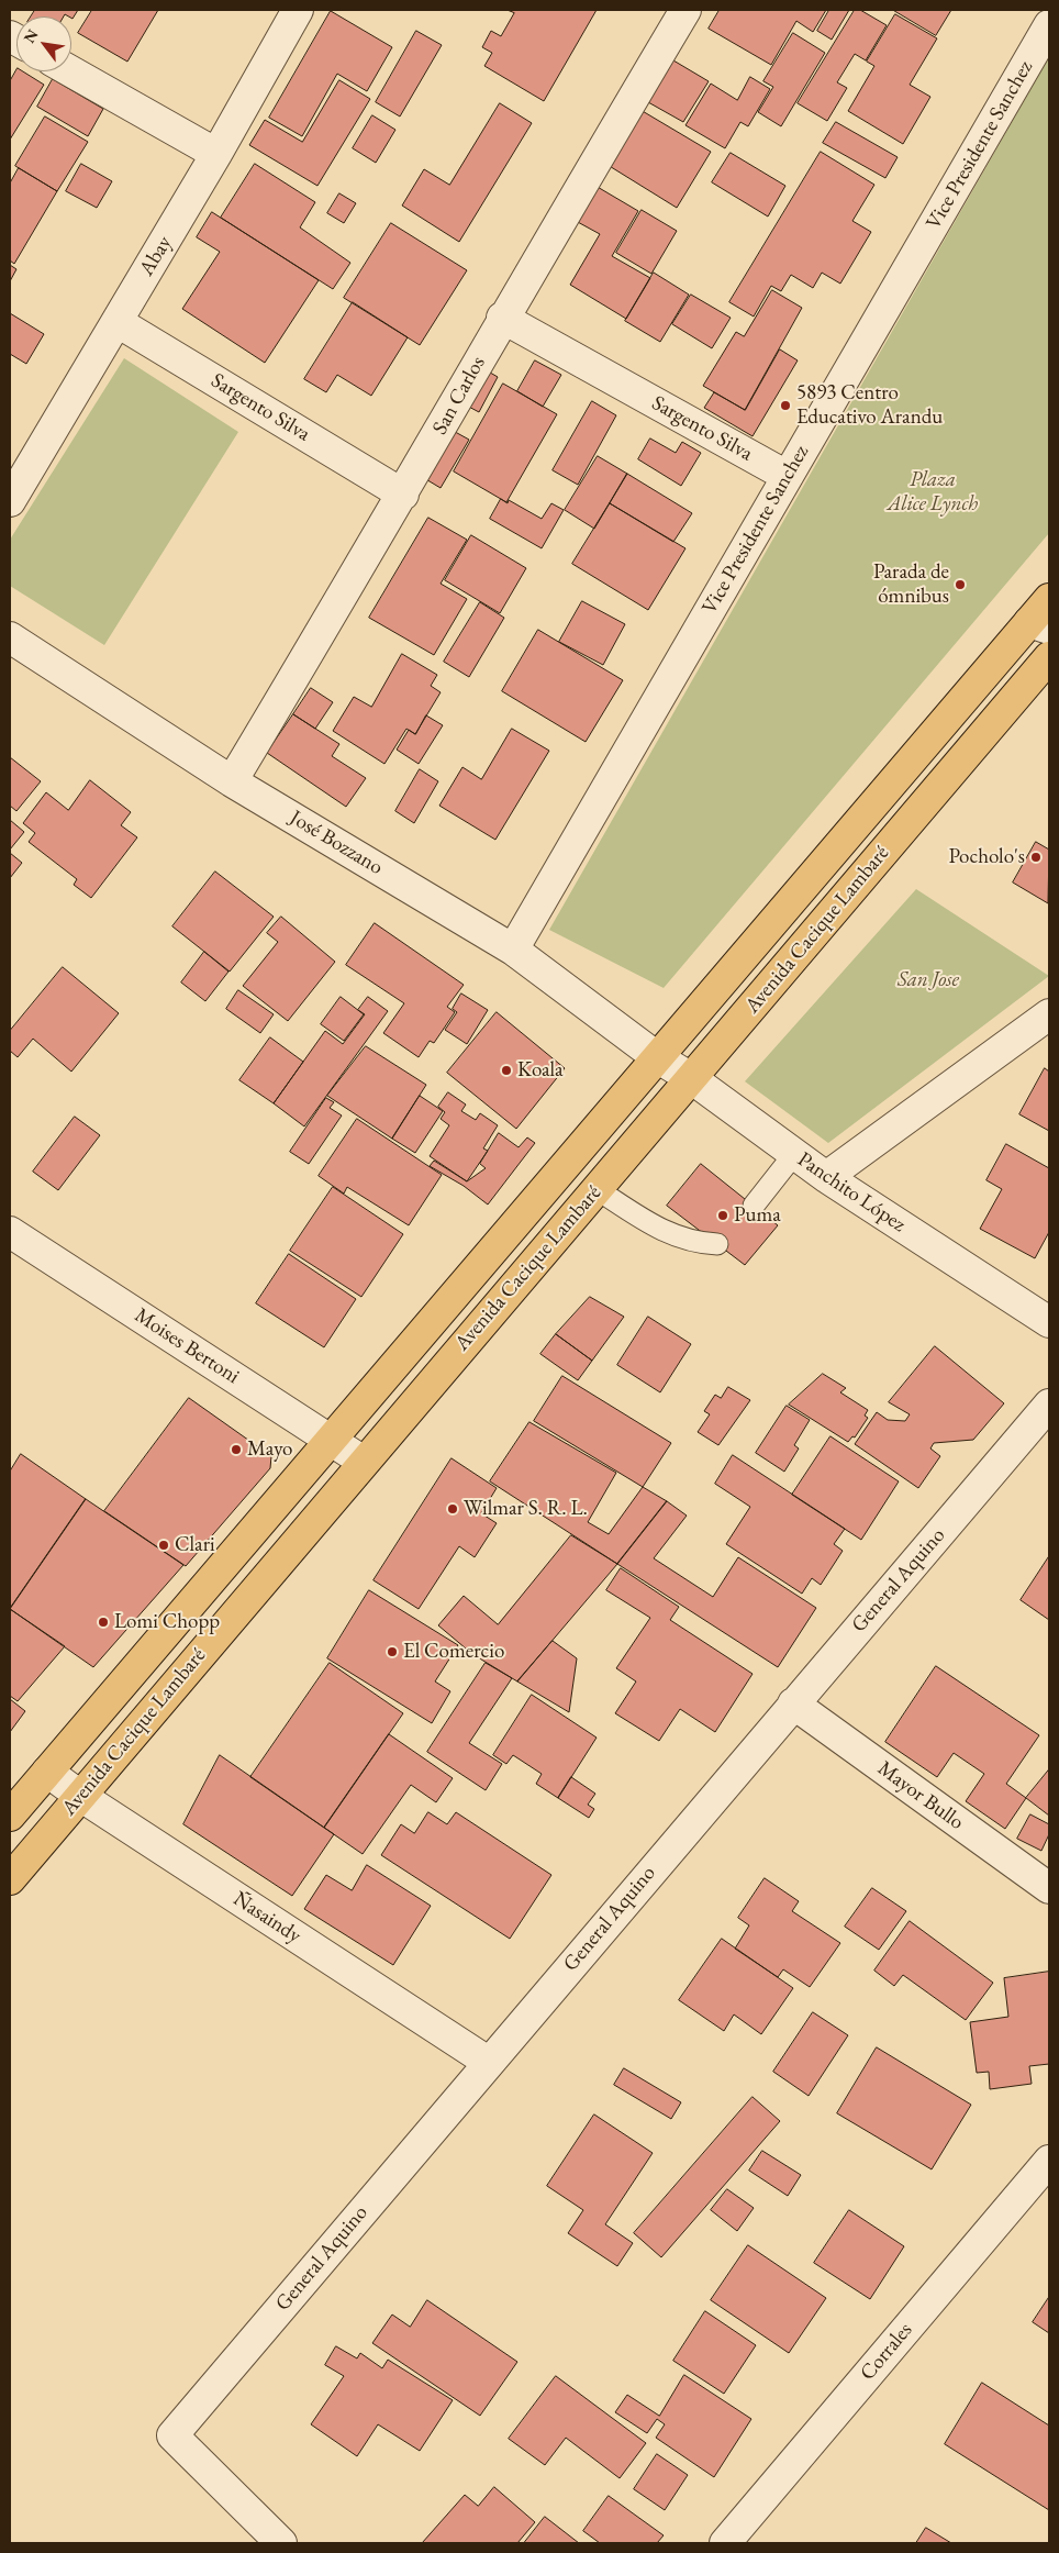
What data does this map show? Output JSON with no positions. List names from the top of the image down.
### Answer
{
  "streets": {
    "main road": ["Avenida Cacique Lambaré"],
    "street": [
      "Vice Presidente Sanchez",
      "Abay",
      "San Carlos",
      "Sargento Silva",
      "José Bozzano",
      "Panchito López",
      "Moises Bertoni",
      "General Aquino",
      "Mayor Bullo",
      "Ñasaindy",
      "Corrales"
    ]
  },
  "crossings": [
    ["Vice Presidente Sanchez", "Sargento Silva"],
    ["Vice Presidente Sanchez", "José Bozzano"],
    ["Abay", "Sargento Silva"],
    ["San Carlos", "Sargento Silva"],
    ["San Carlos", "José Bozzano"],
    ["José Bozzano", "Avenida Cacique Lambaré"],
    ["José Bozzano", "Panchito López"],
    ["Avenida Cacique Lambaré", "Panchito López"],
    ["Avenida Cacique Lambaré", "Moises Bertoni"],
    ["Avenida Cacique Lambaré", "Ñasaindy"],
    ["General Aquino", "Mayor Bullo"],
    ["General Aquino", "Ñasaindy"]
  ],
  "parks": ["Plaza Alice Lynch", "San Jose"],
  "places": [
    "5893 Centro Educativo Arandu",
    "Parada de ómnibus",
    "Pocholo's",
    "Koala",
    "Puma",
    "Mayo",
    "Wilmar S. R. L.",
    "Clari",
    "Lomi Chopp",
    "El Comercio"
  ],
  "north": "top left"
}
